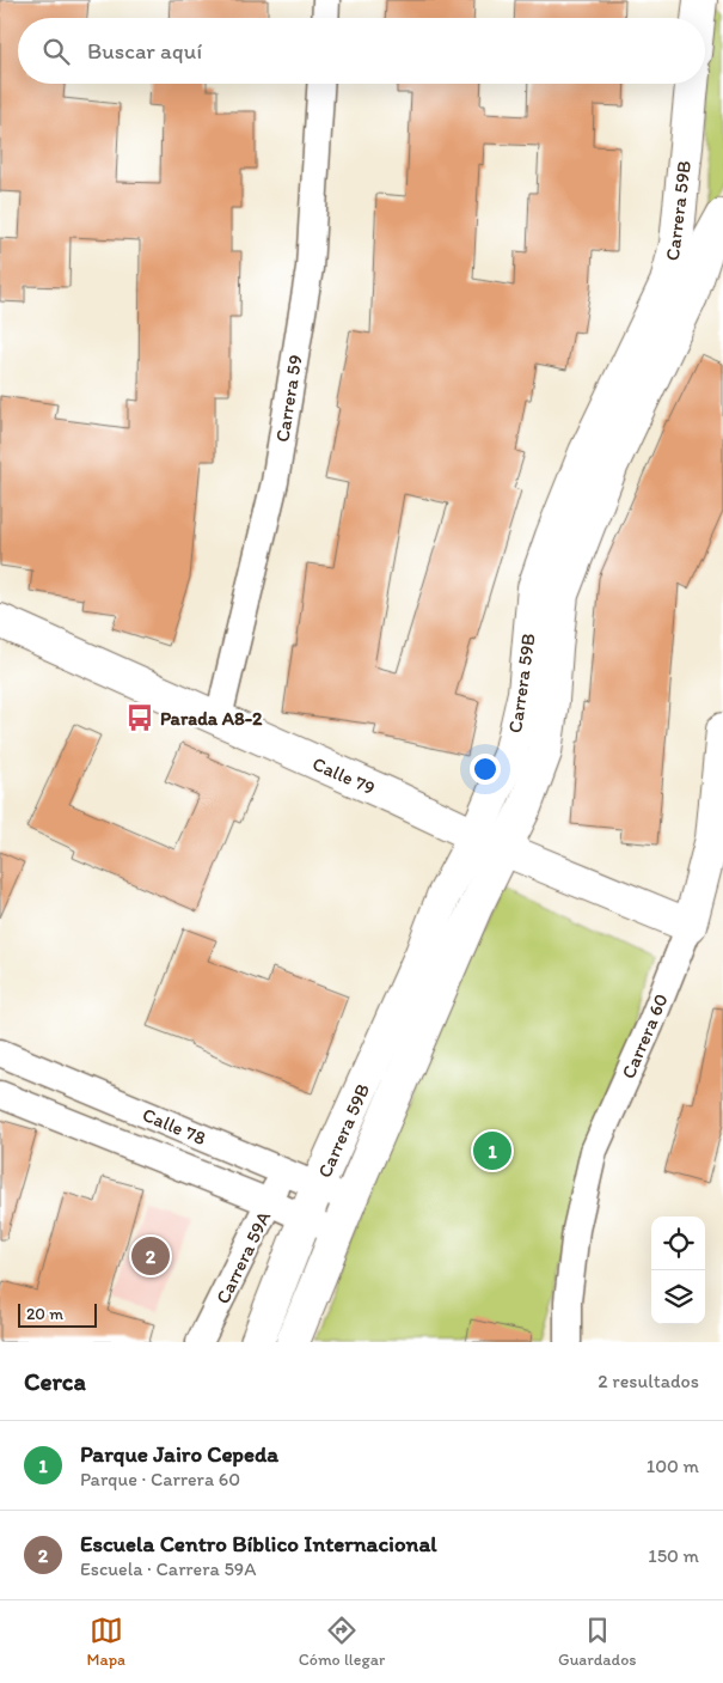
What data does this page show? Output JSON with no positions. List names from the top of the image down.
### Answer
{
  "streets": {
    "street": [
      "Carrera 59B",
      "Carrera 59",
      "Calle 79",
      "Carrera 60",
      "Calle 78",
      "Carrera 59A"
    ]
  },
  "crossings": [
    ["Carrera 59B", "Calle 79"],
    ["Carrera 59B", "Calle 78"],
    ["Carrera 59", "Calle 79"],
    ["Calle 79", "Carrera 60"],
    ["Calle 78", "Carrera 59A"]
  ],
  "places": {
    "bus stop": ["Parada A8-2"]
  },
  "scale_bar": "20 m",
  "page": {
    "search": "Buscar aquí",
    "pins": ["1", "2"],
    "scale": "20 m",
    "heading": ["Cerca", "2 resultados"],
    "list": [
      {
        "mark": "1",
        "name": "Parque Jairo Cepeda",
        "note": "Parque · Carrera 60",
        "value": "100 m"
      },
      {
        "mark": "2",
        "name": "Escuela Centro Bíblico Internacional",
        "note": "Escuela · Carrera 59A",
        "value": "150 m"
      }
    ],
    "nav": ["Mapa", "Cómo llegar", "Guardados"]
  }
}
